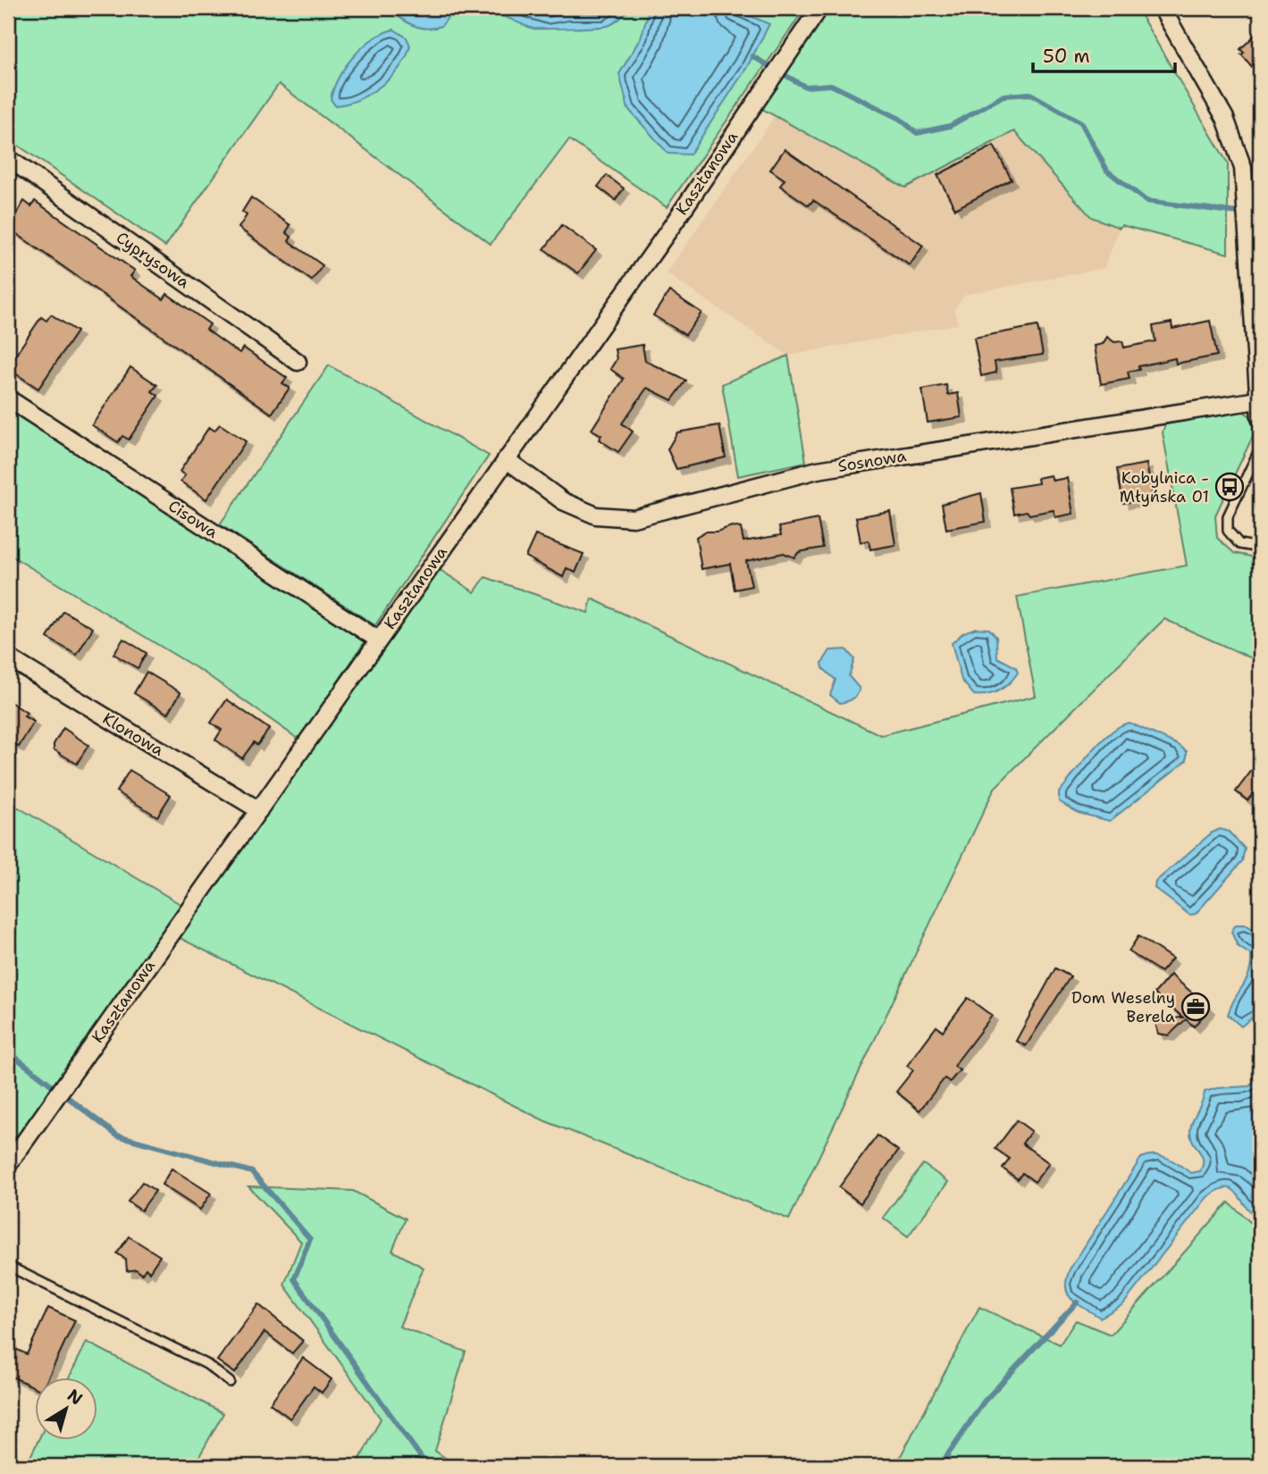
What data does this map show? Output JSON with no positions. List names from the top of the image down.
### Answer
{
  "streets": {
    "street": [
      "Kasztanowa",
      "Cyprysowa",
      "Sosnowa",
      "Cisowa",
      "Klonowa"
    ]
  },
  "crossings": [
    ["Kasztanowa", "Sosnowa"],
    ["Kasztanowa", "Cisowa"],
    ["Kasztanowa", "Klonowa"]
  ],
  "places": {
    "bus stop": ["Kobylnica - Młyńska 01"],
    "office": ["Dom Weselny Berela"]
  },
  "scale_bar": "50 m",
  "north": "top right"
}
